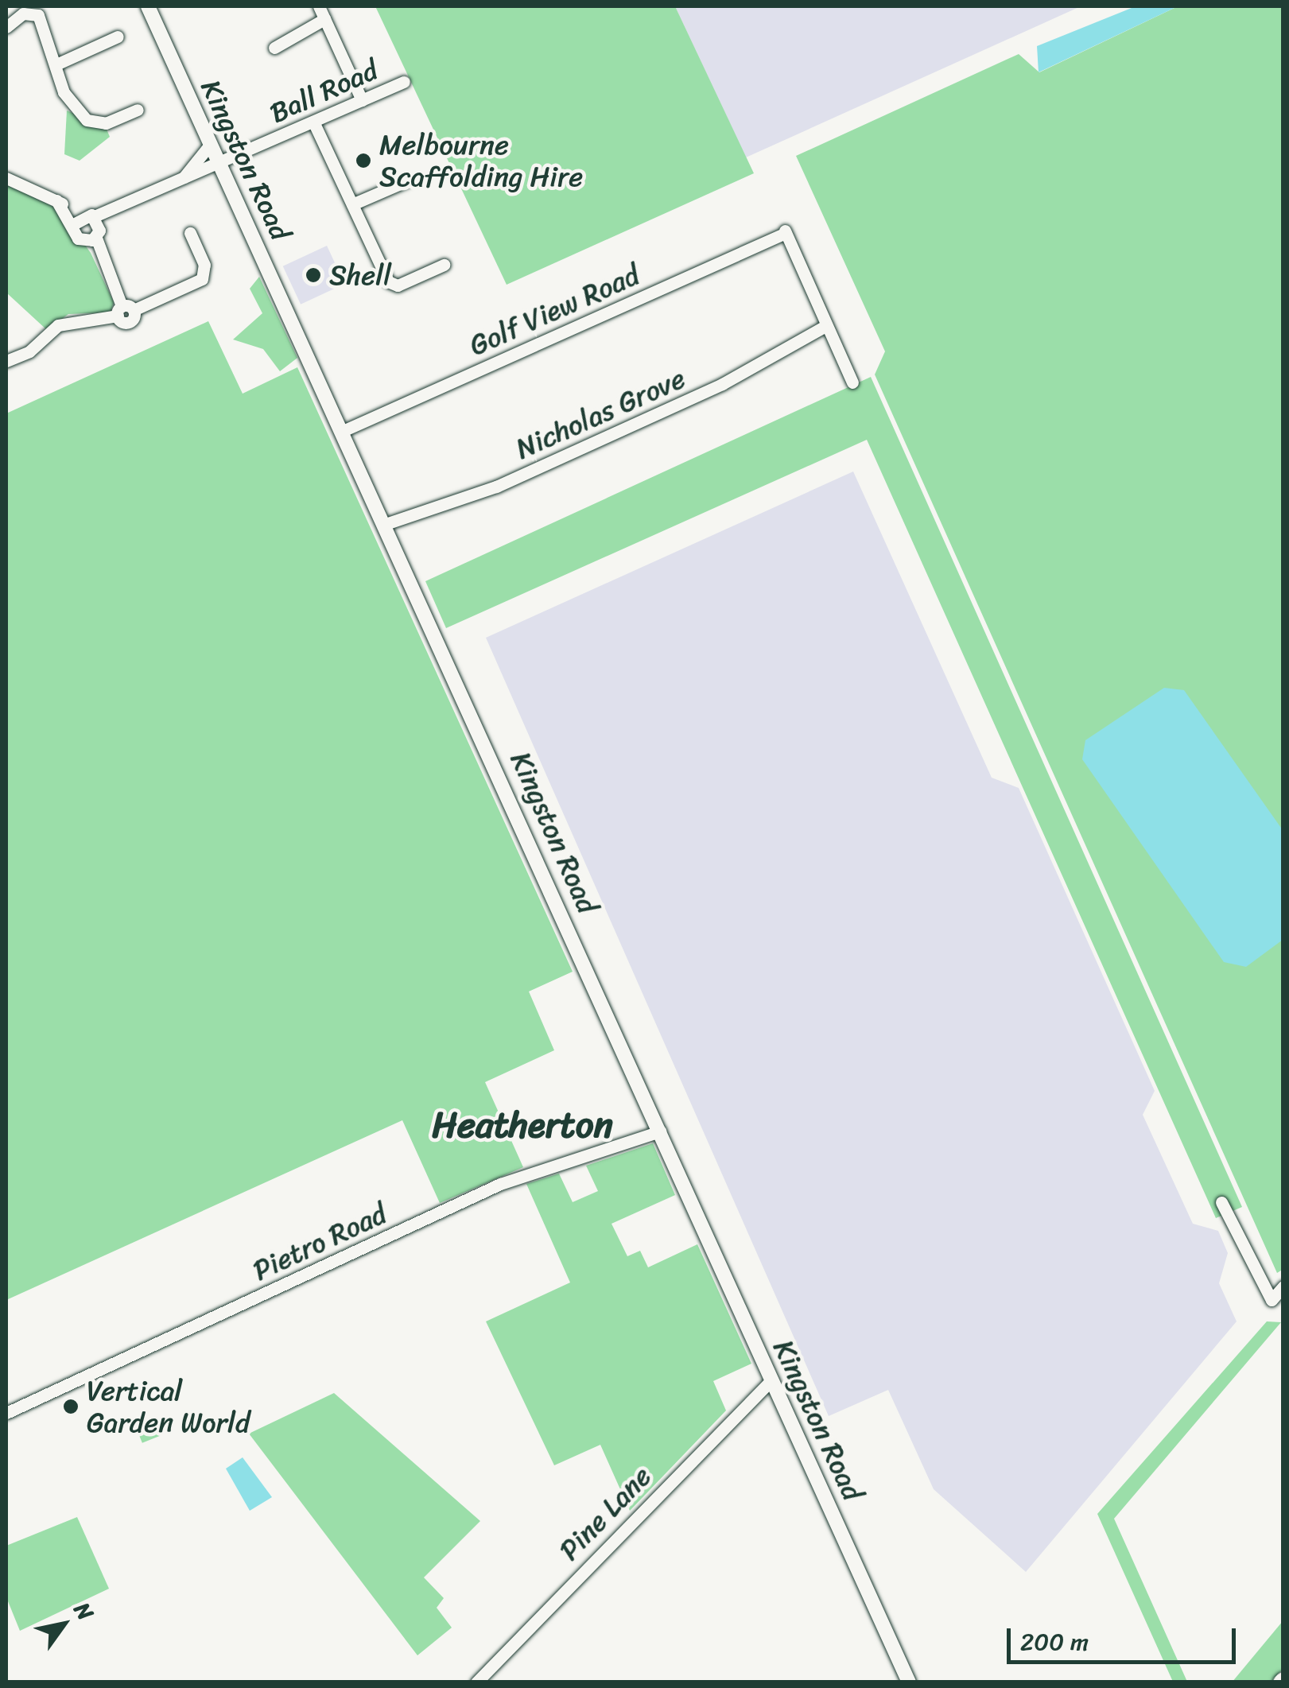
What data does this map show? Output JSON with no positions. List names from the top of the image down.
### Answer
{
  "streets": {
    "main road": ["Kingston Road"],
    "street": [
      "Ball Road",
      "Golf View Road",
      "Nicholas Grove",
      "Pietro Road",
      "Pine Lane"
    ]
  },
  "crossings": [
    ["Ball Road", "Kingston Road"],
    ["Kingston Road", "Golf View Road"],
    ["Kingston Road", "Nicholas Grove"],
    ["Kingston Road", "Pietro Road"],
    ["Kingston Road", "Pine Lane"],
    ["Golf View Road", "Nicholas Grove"]
  ],
  "districts": ["Heatherton"],
  "places": ["Melbourne Scaffolding Hire", "Shell", "Vertical Garden World"],
  "scale_bar": "200 m",
  "north": "top right"
}
